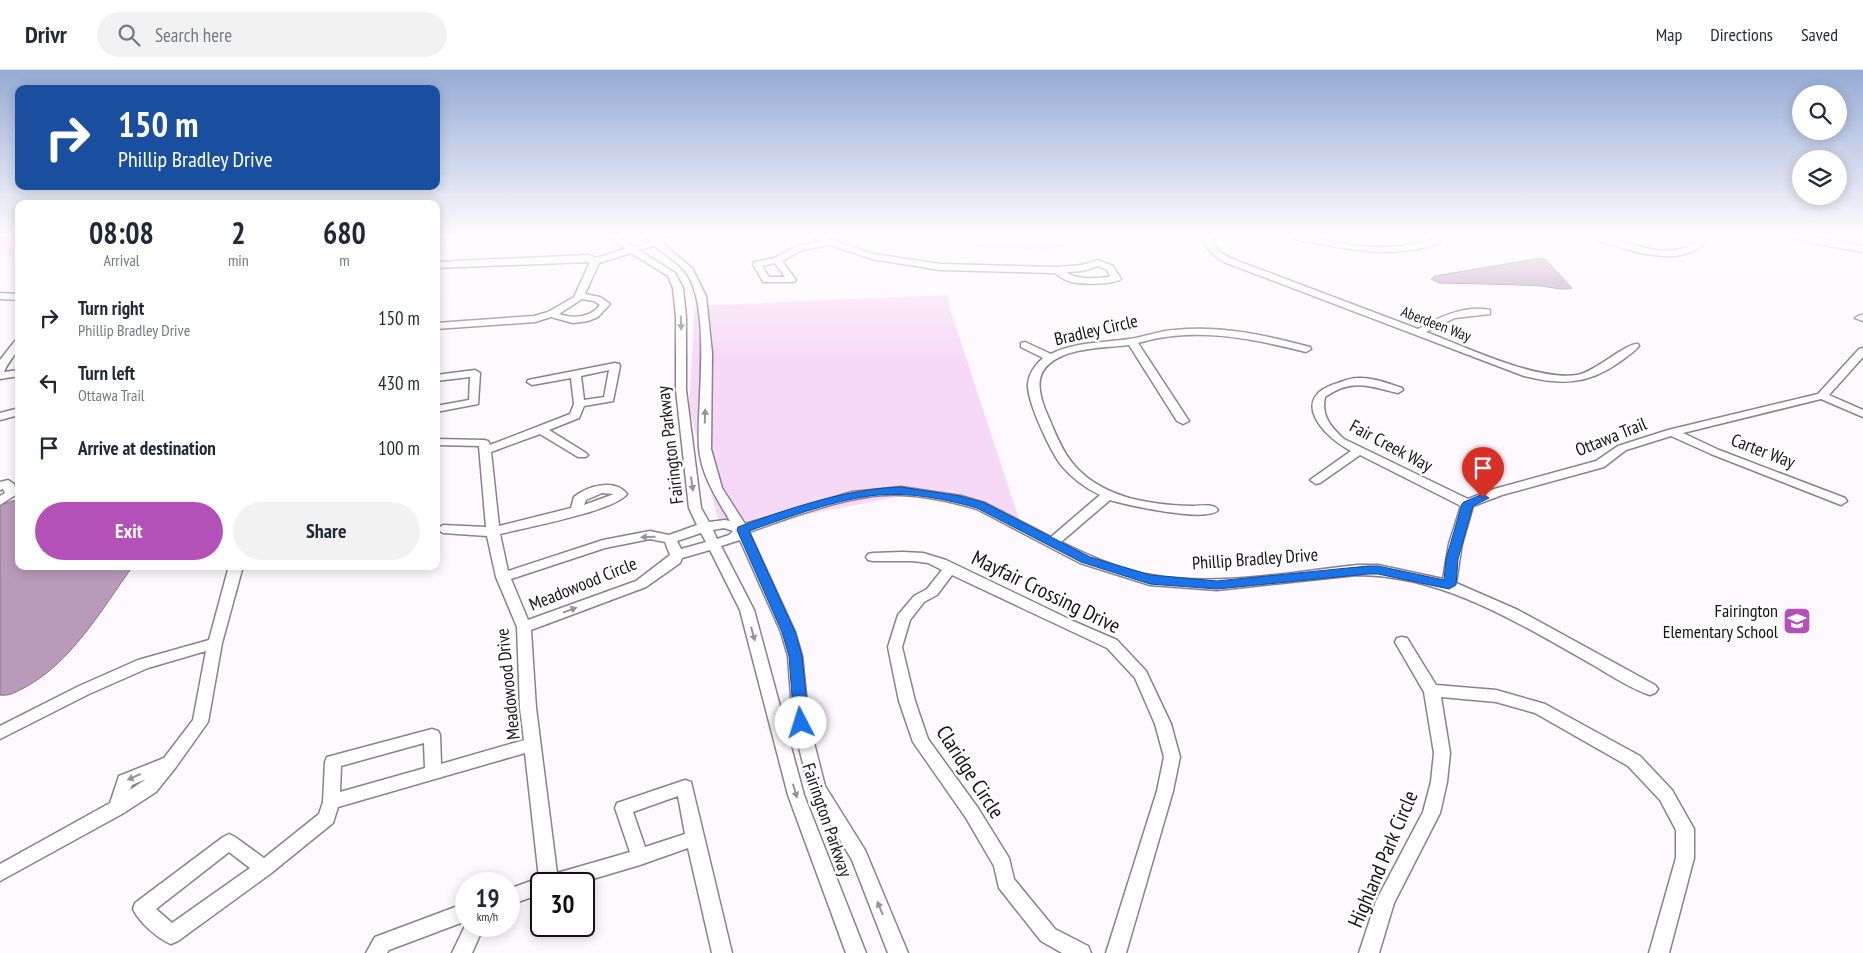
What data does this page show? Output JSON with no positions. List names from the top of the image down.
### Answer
{
  "streets": {
    "street": [
      "Aberdeen Way",
      "Bradley Circle",
      "Ottawa Trail",
      "Fairington Parkway",
      "Fair Creek Way",
      "Carter Way",
      "Phillip Bradley Drive",
      "Meadowood Circle",
      "Mayfair Crossing Drive",
      "Meadowood Drive",
      "Claridge Circle",
      "Highland Park Circle"
    ]
  },
  "crossings": [
    ["Ottawa Trail", "Fair Creek Way"],
    ["Ottawa Trail", "Carter Way"],
    ["Fairington Parkway", "Phillip Bradley Drive"],
    ["Fairington Parkway", "Meadowood Circle"],
    ["Phillip Bradley Drive", "Meadowood Circle"],
    ["Meadowood Circle", "Meadowood Drive"],
    ["Mayfair Crossing Drive", "Claridge Circle"]
  ],
  "places": {
    "school or university": ["Fairington Elementary School"]
  },
  "page": {
    "header": "Drivr",
    "search": "Search here",
    "nav": ["Map", "Directions", "Saved"],
    "turn": ["150 m", "Phillip Bradley Drive"],
    "eta": [
      "08:08",
      "Arrival",
      "2",
      "min",
      "680",
      "m"
    ],
    "list": [
      {
        "name": "Turn right",
        "note": "Phillip Bradley Drive",
        "value": "150 m"
      },
      {
        "name": "Turn left",
        "note": "Ottawa Trail",
        "value": "430 m"
      },
      {
        "name": "Arrive at destination",
        "value": "100 m"
      }
    ],
    "buttons": ["Exit", "Share"],
    "speed": "19 km/h",
    "limit": "30"
  }
}
